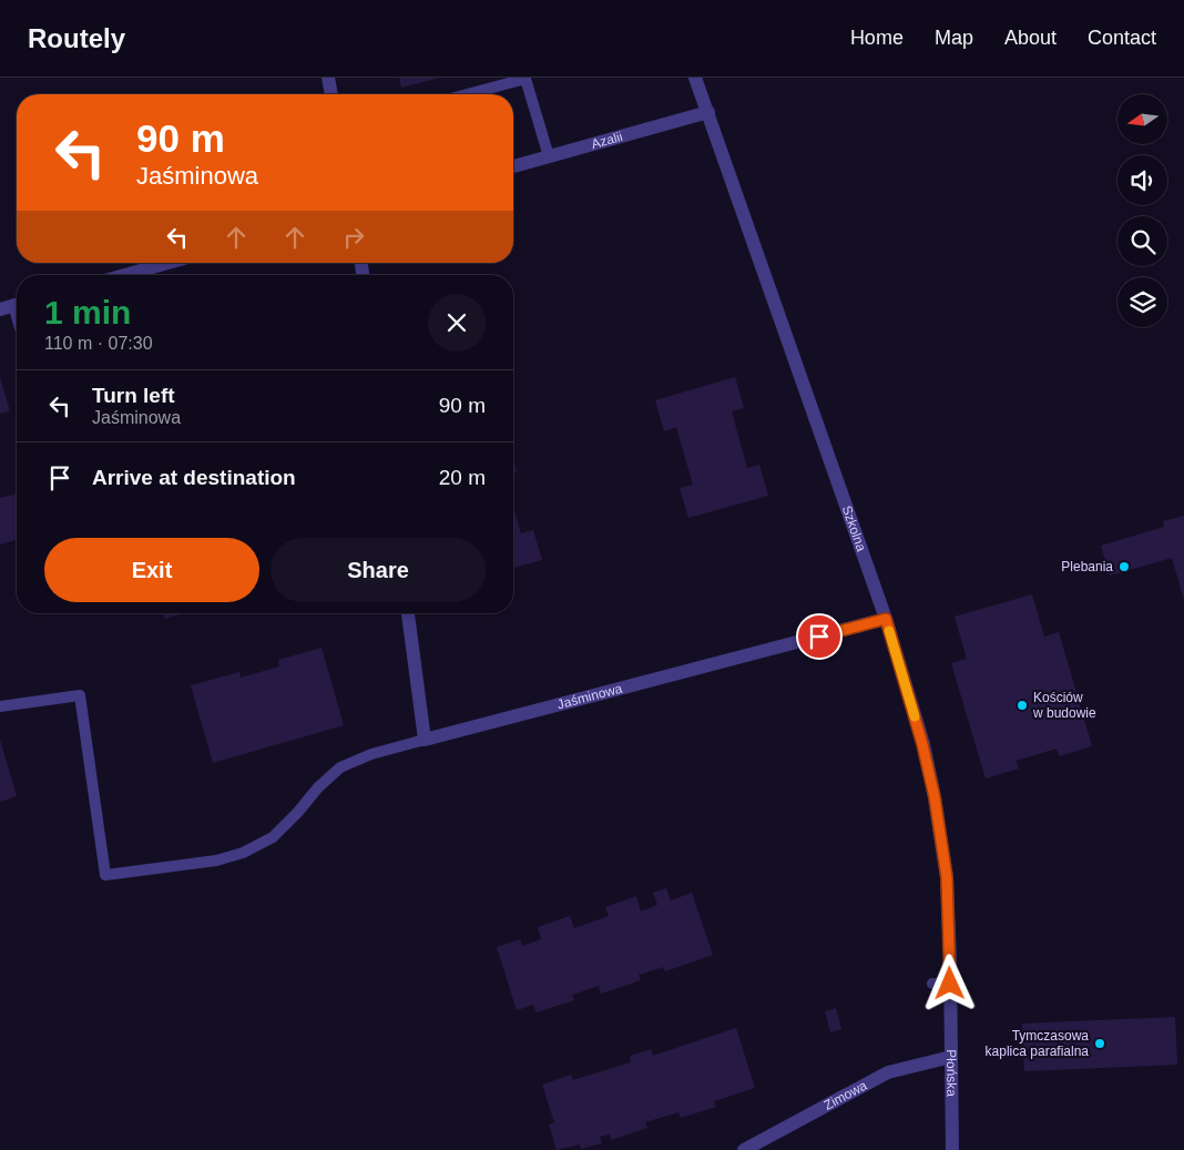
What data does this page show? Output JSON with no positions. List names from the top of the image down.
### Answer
{
  "streets": {
    "street": [
      "Azalii",
      "Szkolna",
      "Jaśminowa",
      "Płońska",
      "Zimowa"
    ]
  },
  "crossings": [
    ["Azalii", "Szkolna"],
    ["Szkolna", "Jaśminowa"],
    ["Szkolna", "Płońska"],
    ["Płońska", "Zimowa"]
  ],
  "places": ["Plebania", "Kościów w budowie", "Tymczasowa kaplica parafialna"],
  "north": "left",
  "page": {
    "header": "Routely",
    "nav": [
      "Home",
      "Map",
      "About",
      "Contact"
    ],
    "turn": ["90 m", "Jaśminowa"],
    "heading": ["1 min", "110 m · 07:30"],
    "list": [
      {
        "name": "Turn left",
        "note": "Jaśminowa",
        "value": "90 m"
      },
      {
        "name": "Arrive at destination",
        "value": "20 m"
      }
    ],
    "buttons": ["Exit", "Share"]
  }
}
